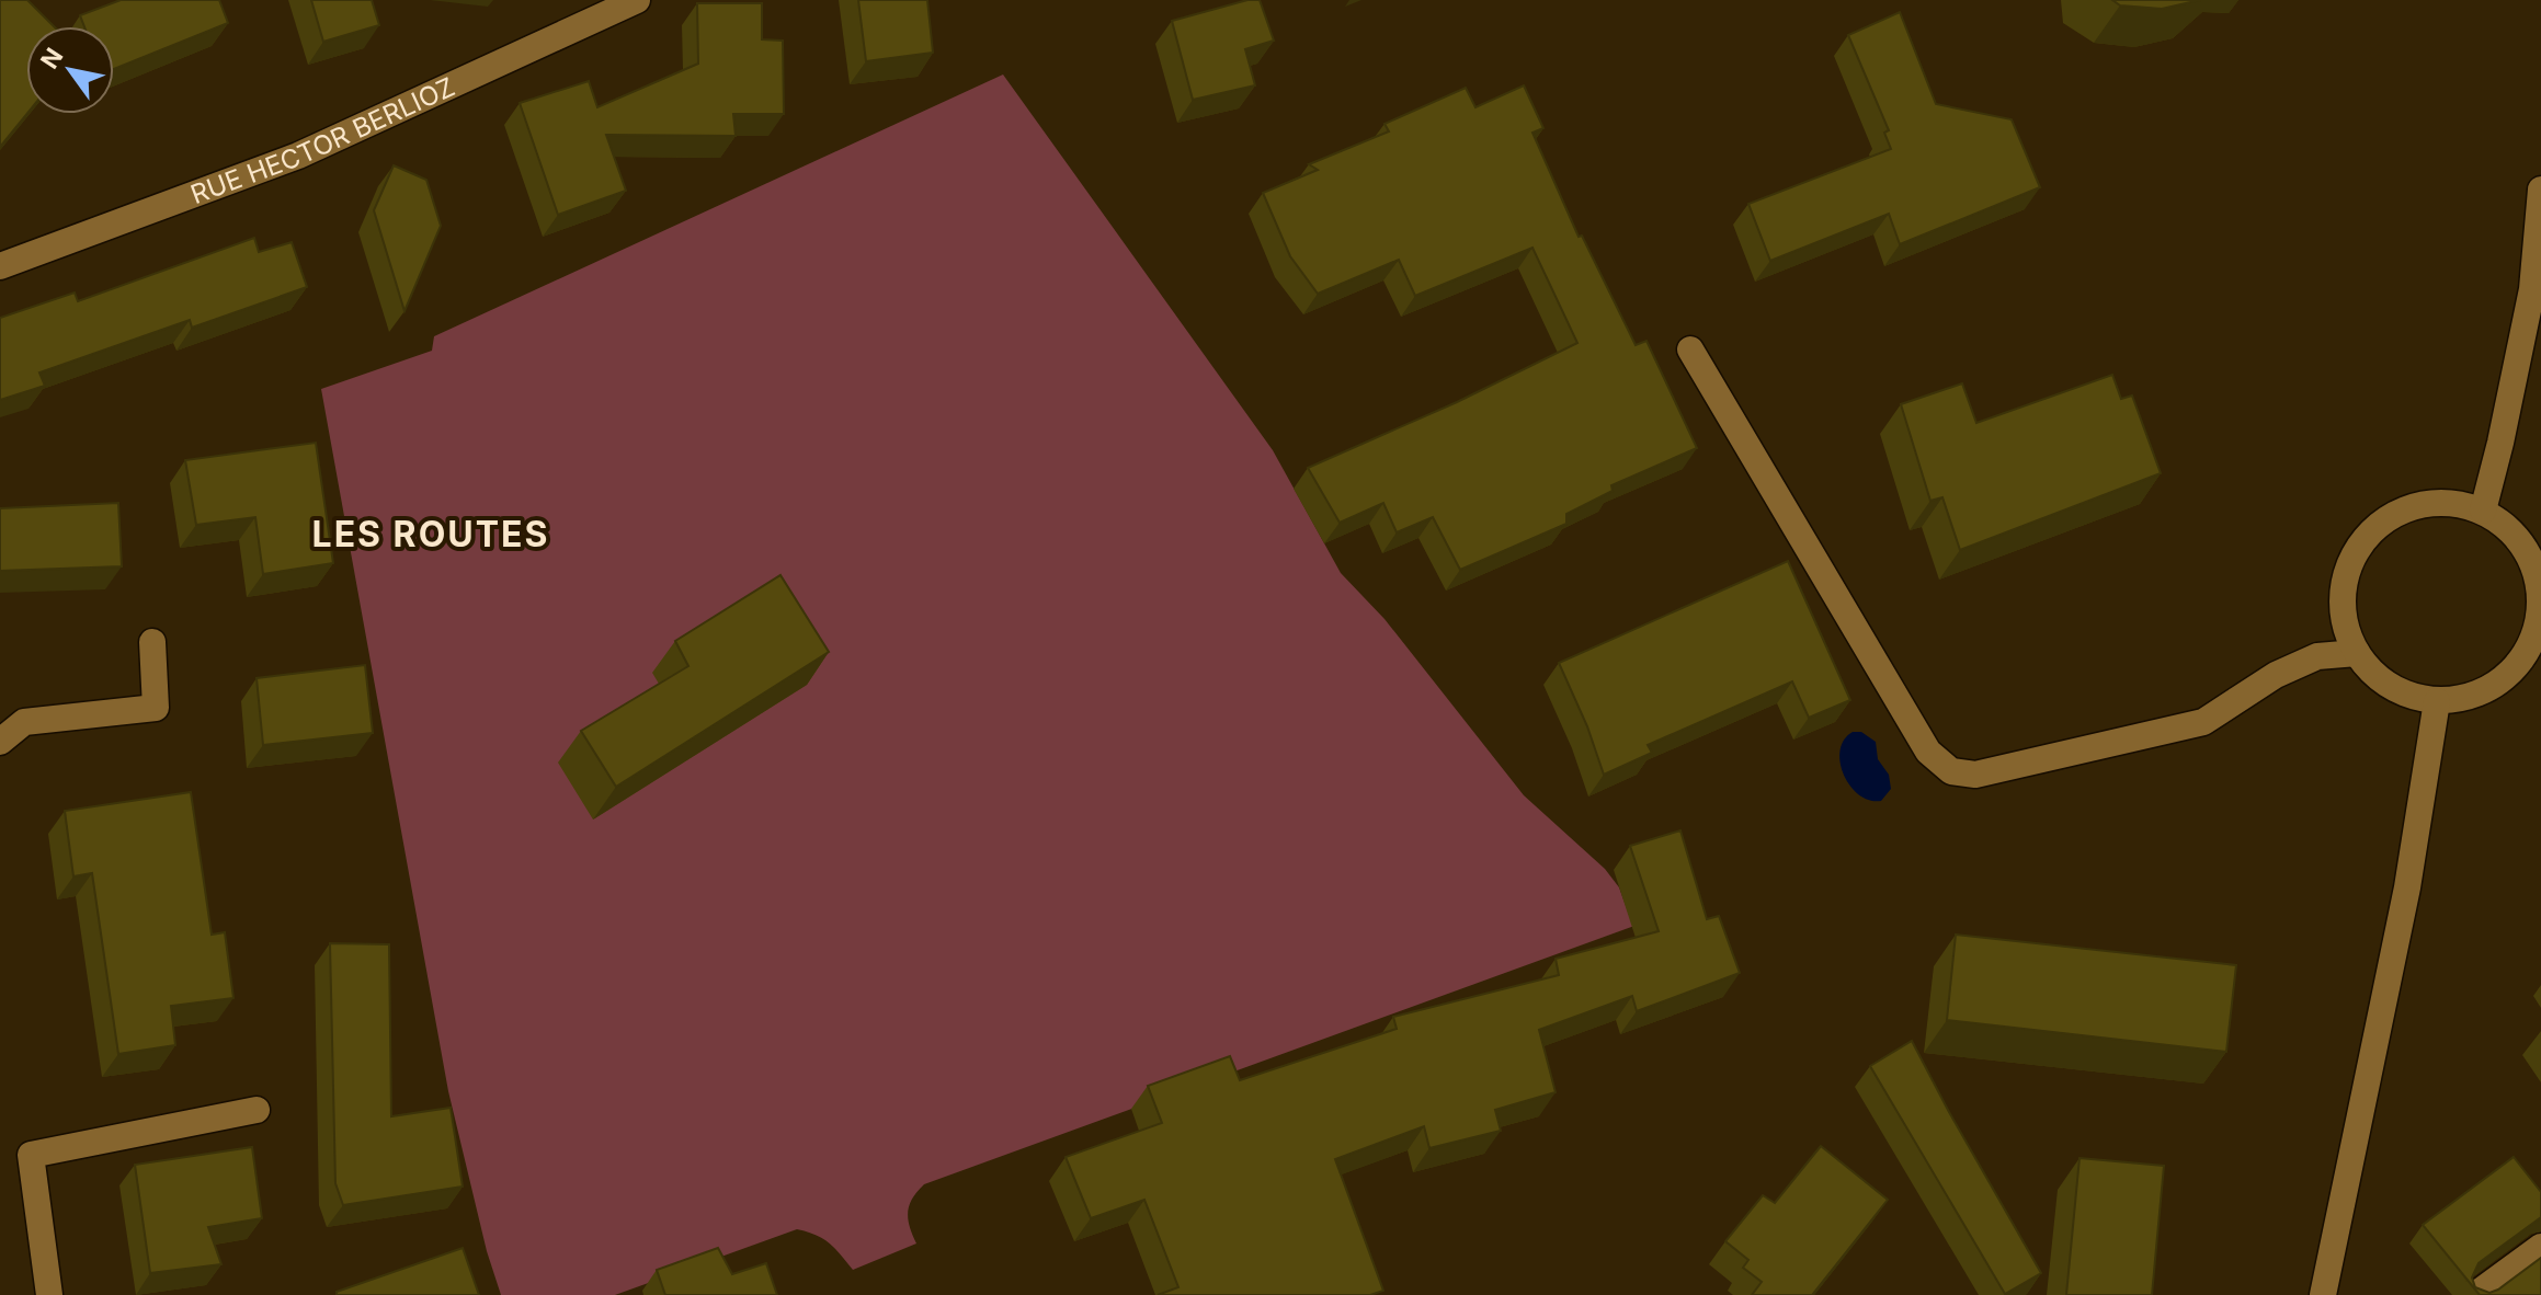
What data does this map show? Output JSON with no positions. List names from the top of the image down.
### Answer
{
  "streets": {
    "street": ["RUE HECTOR BERLIOZ"]
  },
  "districts": ["LES ROUTES"],
  "north": "top left"
}
